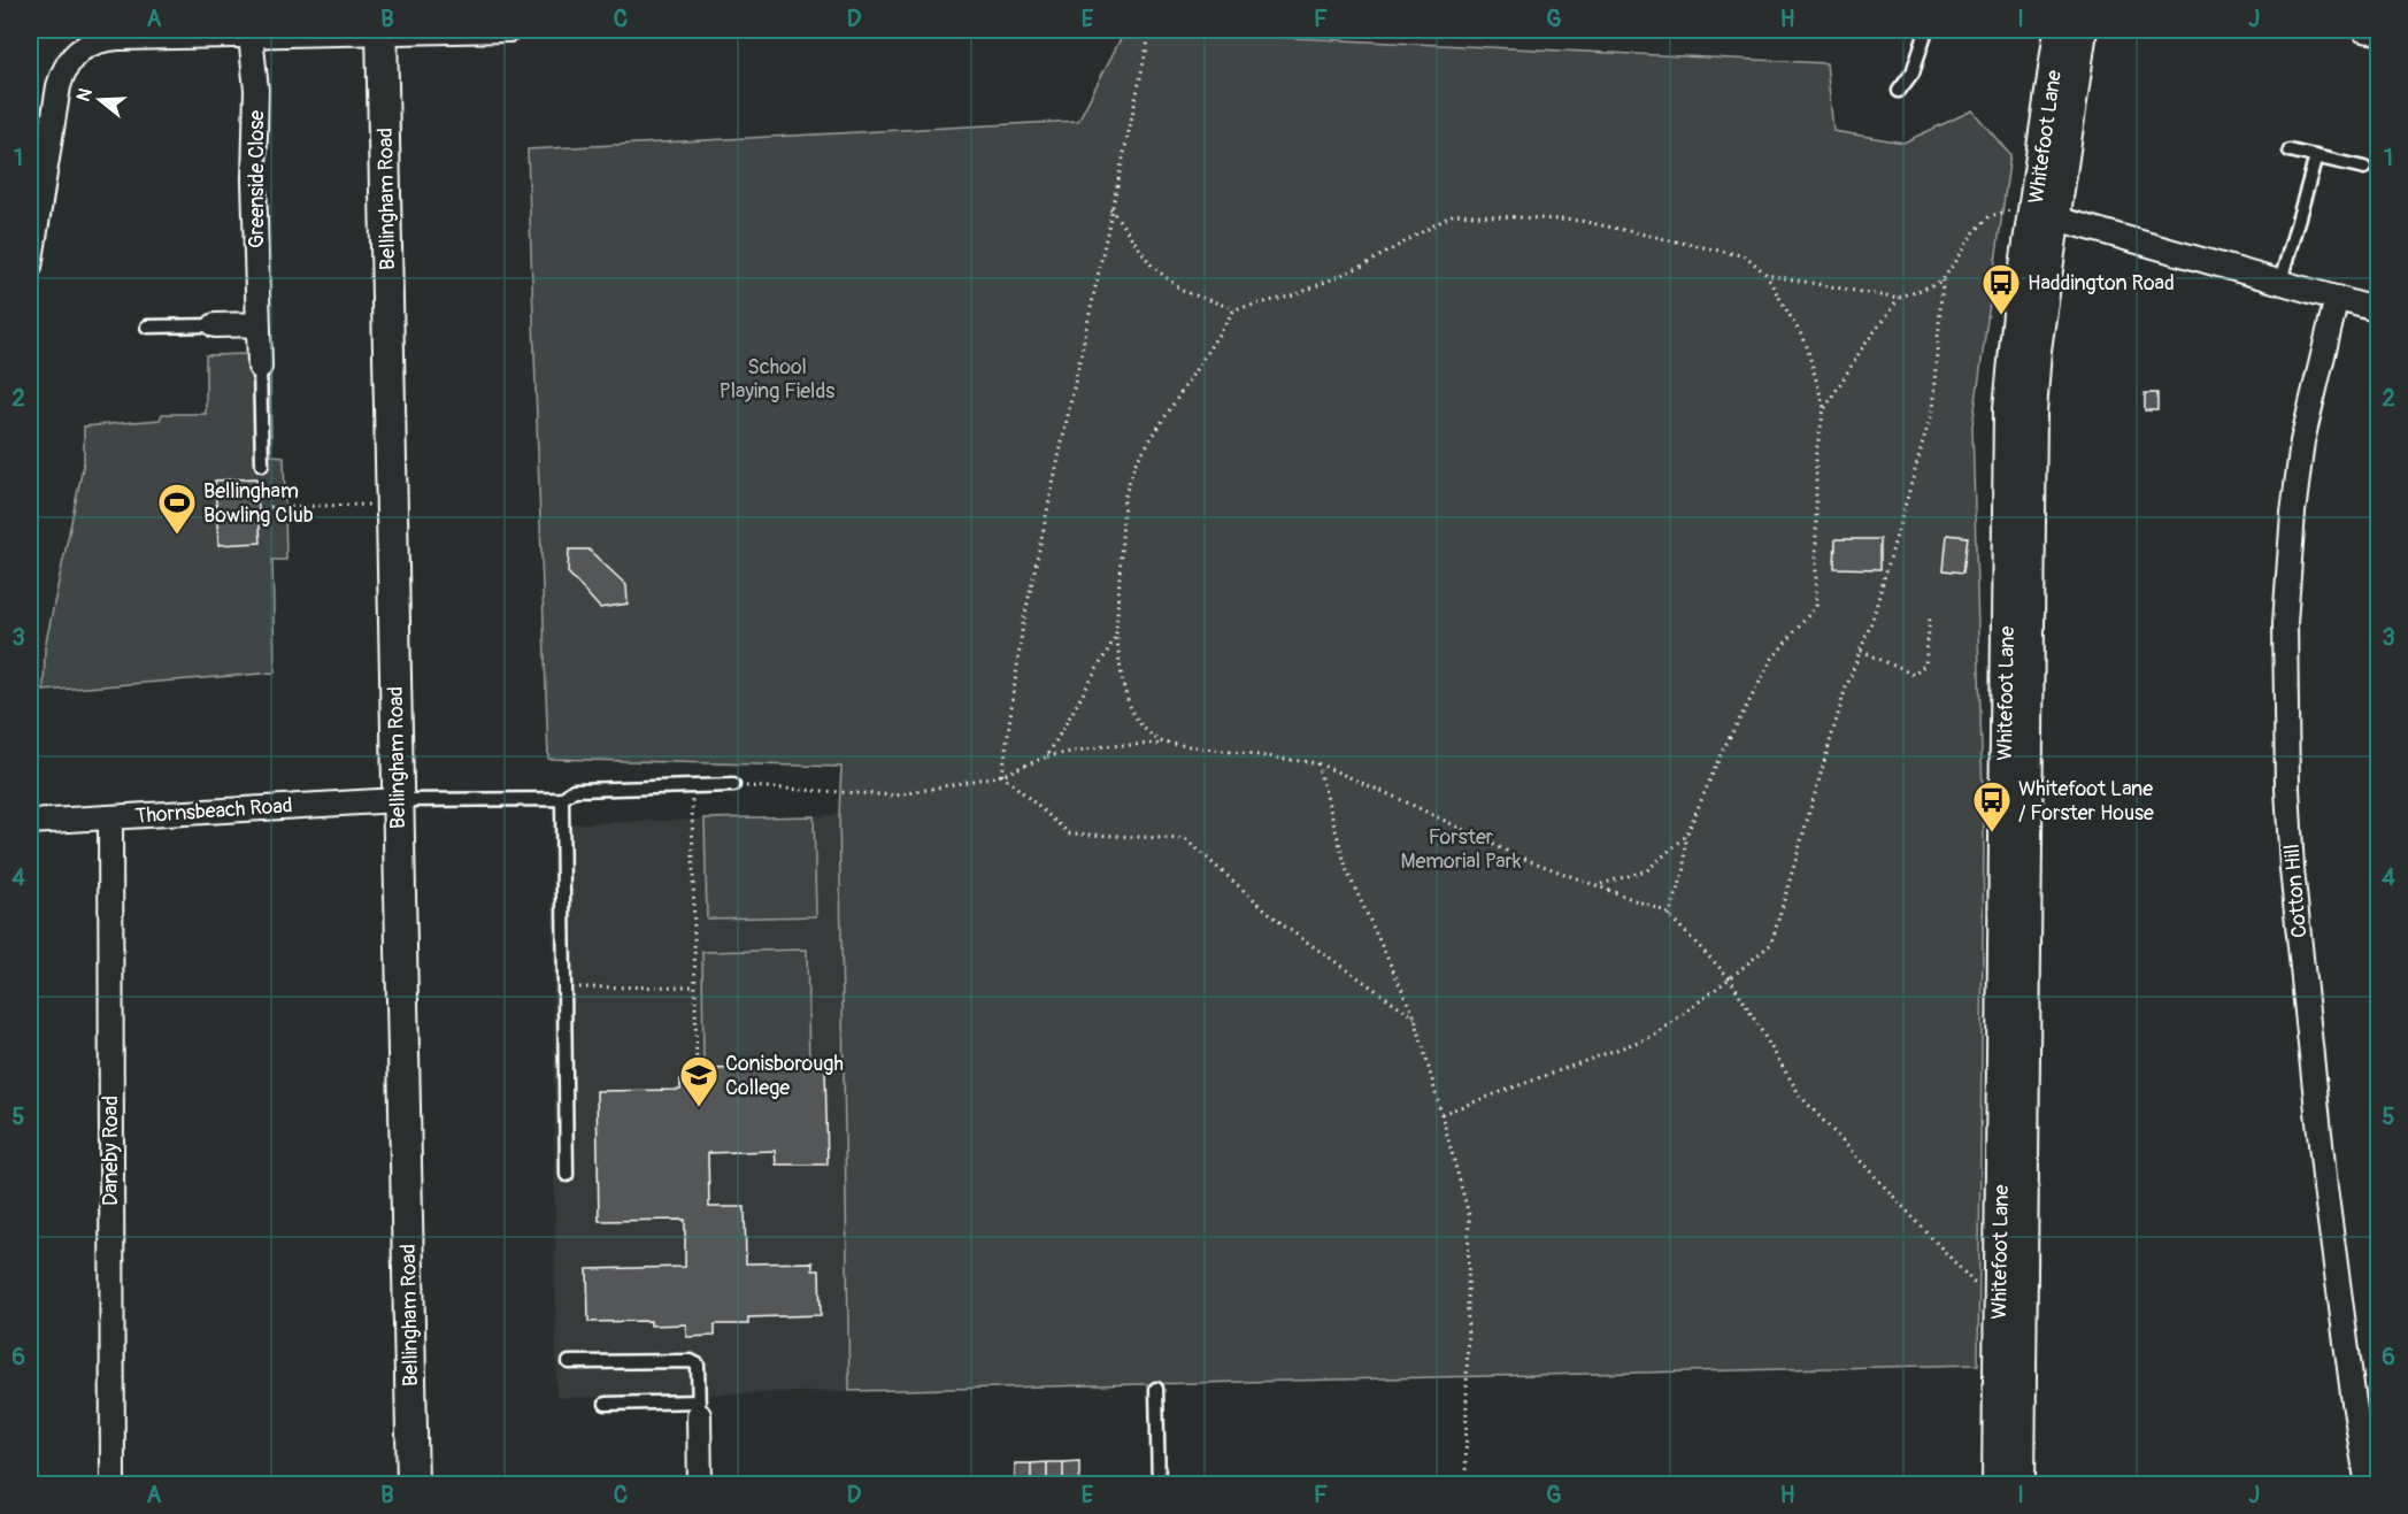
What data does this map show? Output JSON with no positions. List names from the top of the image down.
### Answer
{
  "streets": {
    "street": [
      "Whitefoot Lane",
      "Greenside Close",
      "Bellingham Road",
      "Thornsbeach Road",
      "Cotton Hill",
      "Daneby Road"
    ]
  },
  "crossings": [
    ["Bellingham Road", "Thornsbeach Road"],
    ["Thornsbeach Road", "Daneby Road"]
  ],
  "parks": ["School Playing Fields", "Forster Memorial Park"],
  "places": {
    "bus stop": ["Haddington Road", "Whitefoot Lane / Forster House"],
    "sports": ["Bellingham Bowling Club"],
    "school or university": ["Conisborough College"]
  },
  "north": "left",
  "grid": {
    "columns": [
      "A",
      "B",
      "C",
      "D",
      "E",
      "F",
      "G",
      "H",
      "I",
      "J"
    ],
    "rows": [
      "1",
      "2",
      "3",
      "4",
      "5",
      "6"
    ]
  }
}
